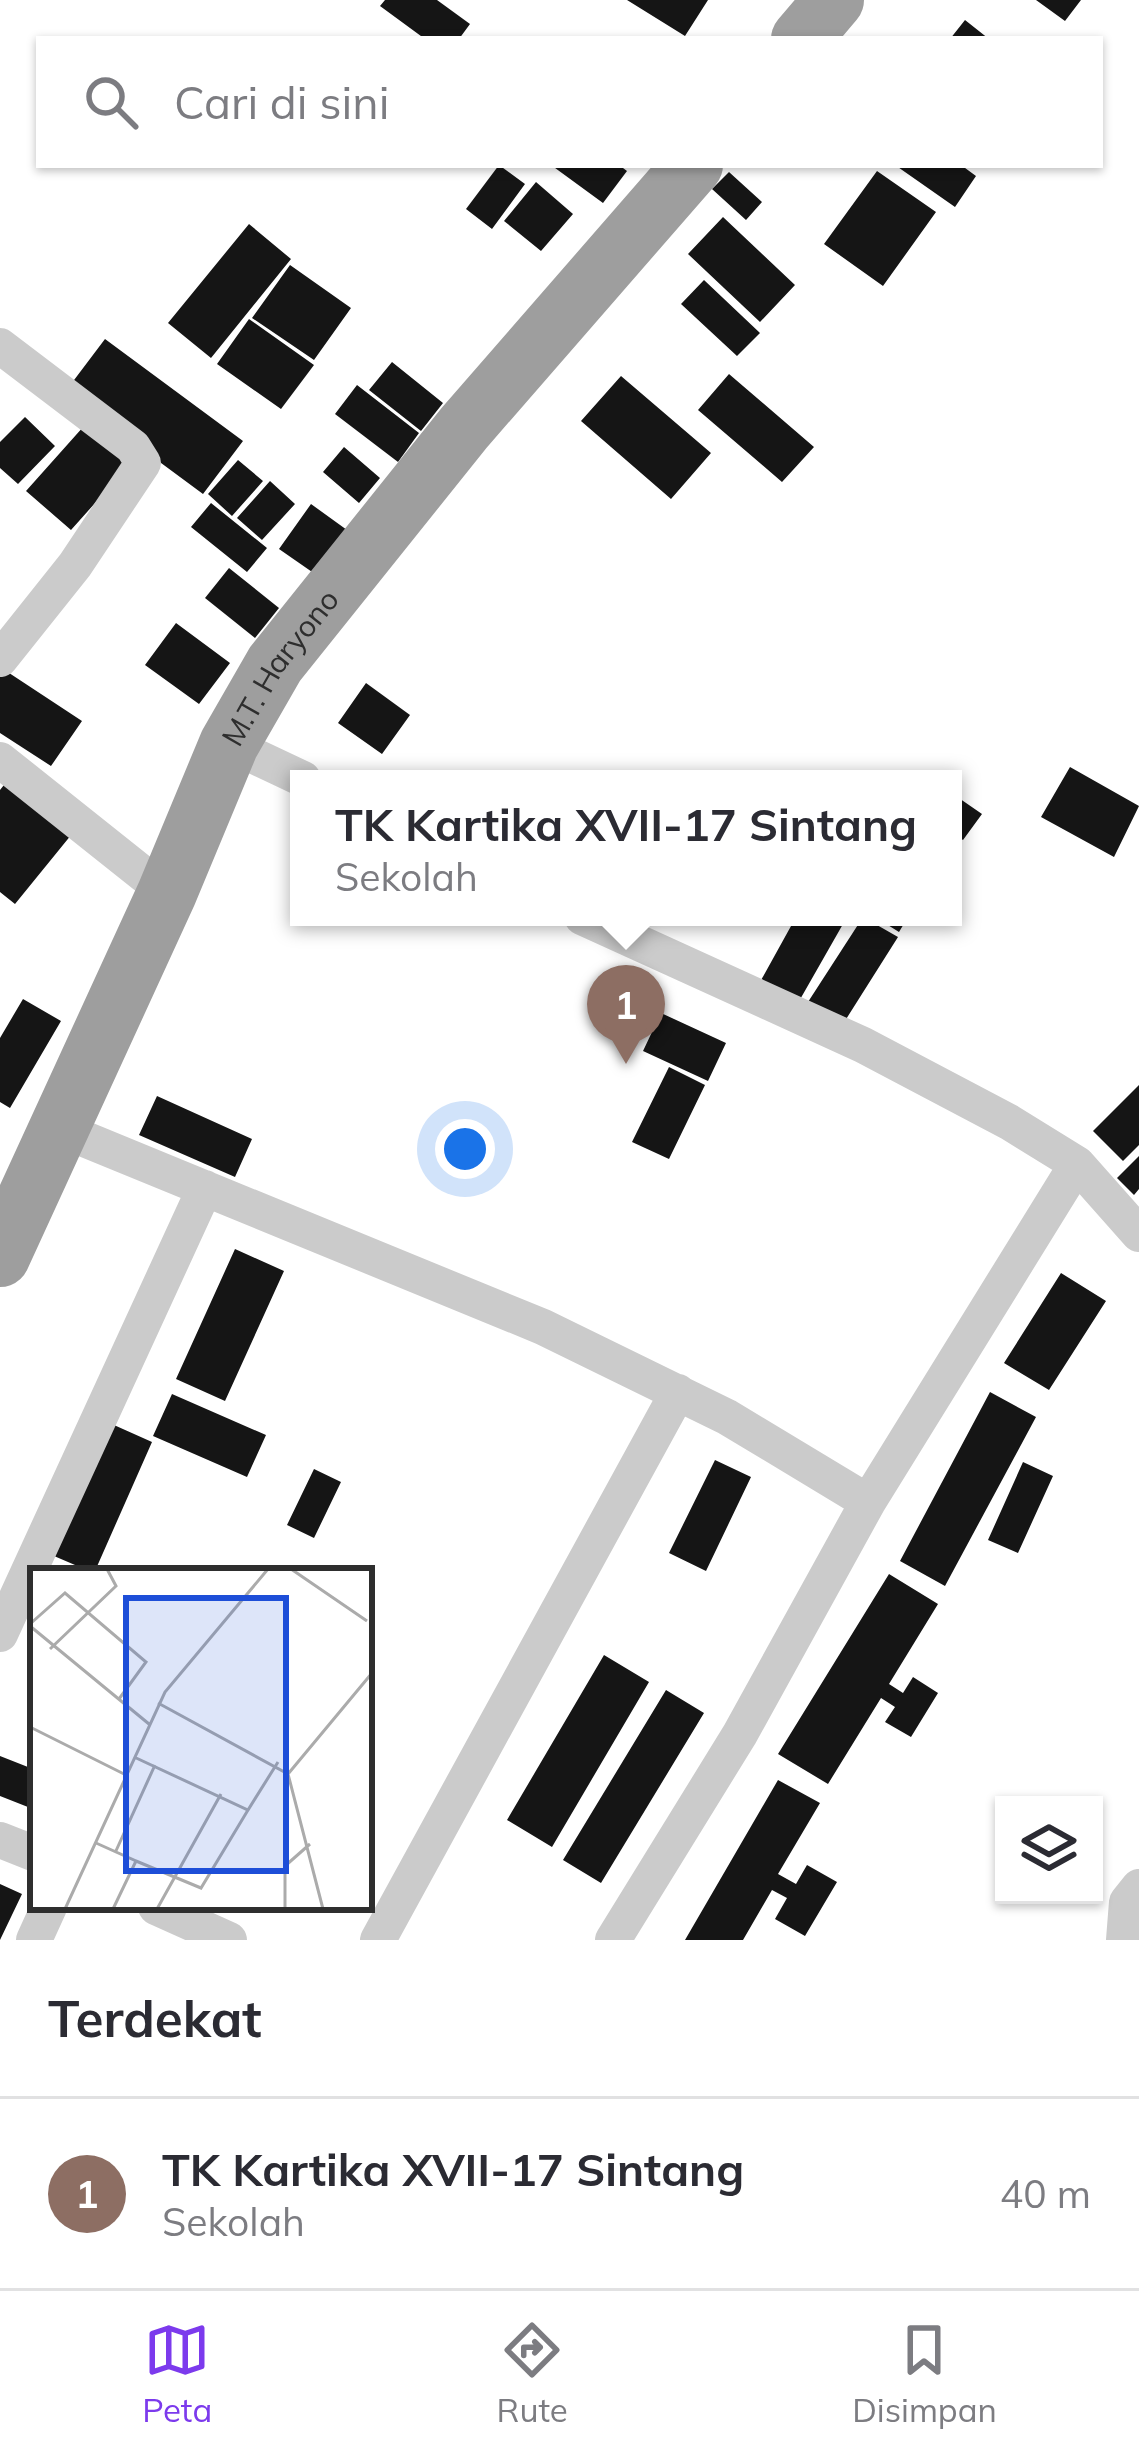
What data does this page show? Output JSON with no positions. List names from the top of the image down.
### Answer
{
  "streets": {
    "highway": ["M.T. Haryono"]
  },
  "page": {
    "search": "Cari di sini",
    "popup": ["TK Kartika XVII-17 Sintang", "Sekolah"],
    "pins": "1",
    "heading": "Terdekat",
    "list": [
      {
        "mark": "1",
        "name": "TK Kartika XVII-17 Sintang",
        "note": "Sekolah",
        "value": "40 m"
      }
    ],
    "nav": ["Peta", "Rute", "Disimpan"]
  }
}
